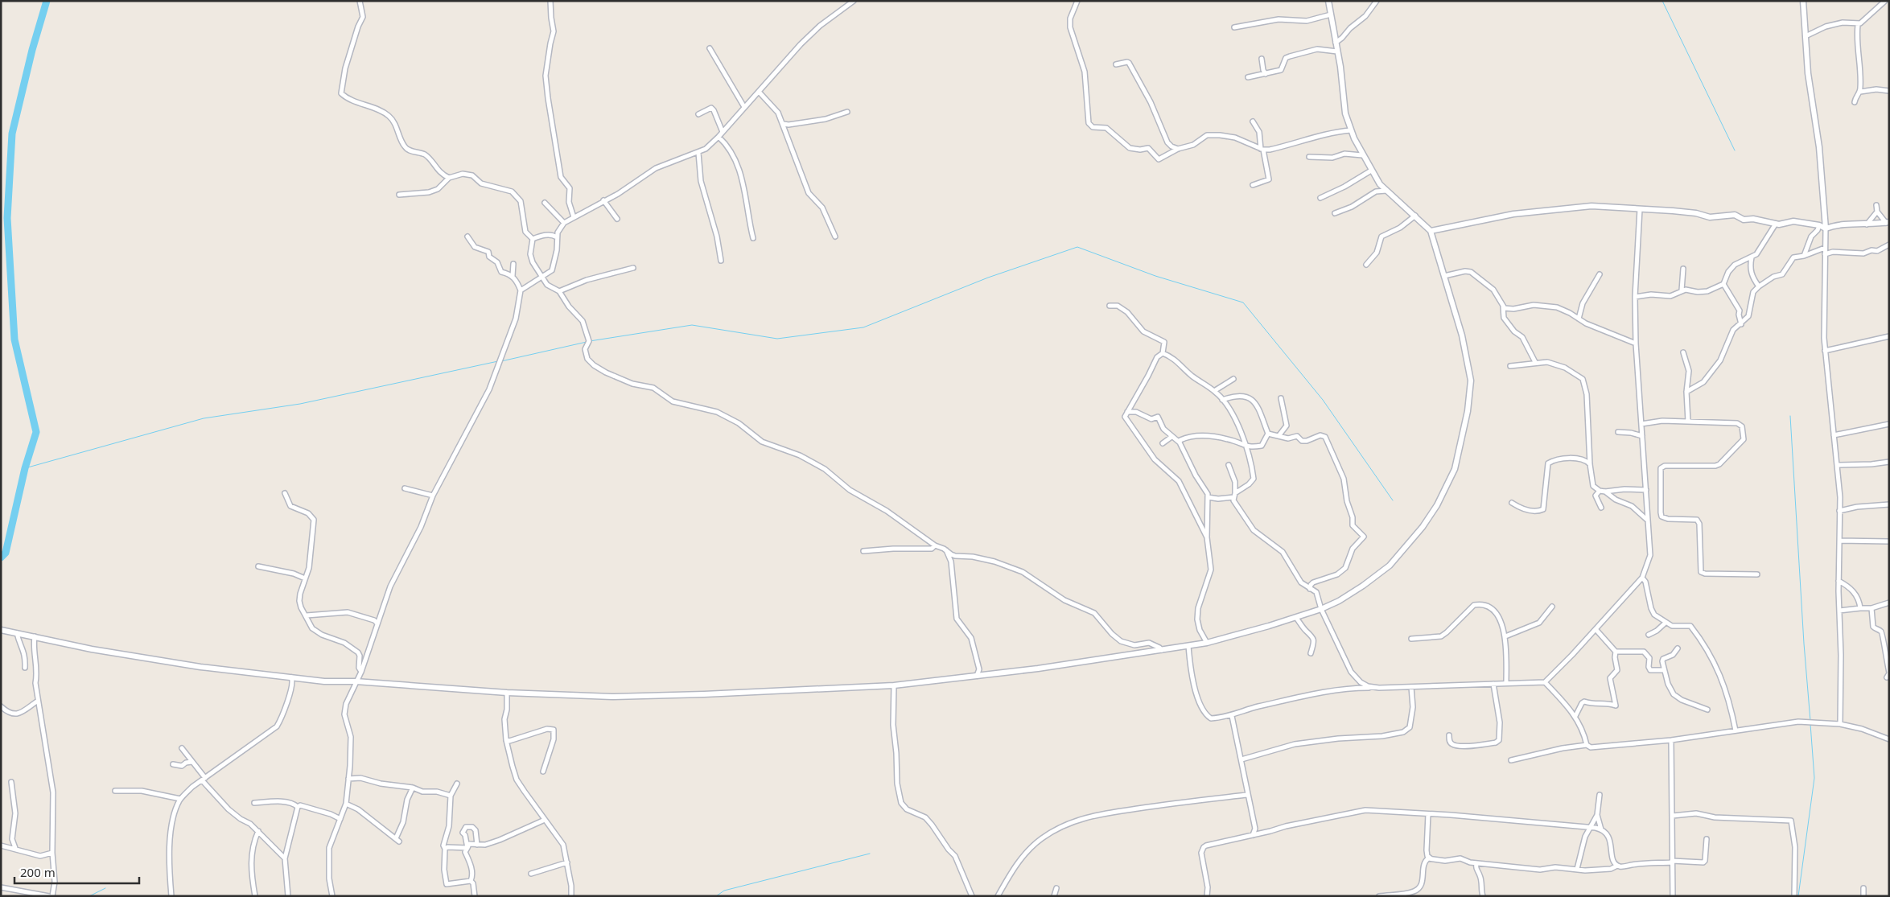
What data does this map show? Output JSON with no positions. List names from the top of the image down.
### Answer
{
  "scale_bar": "200 m"
}
